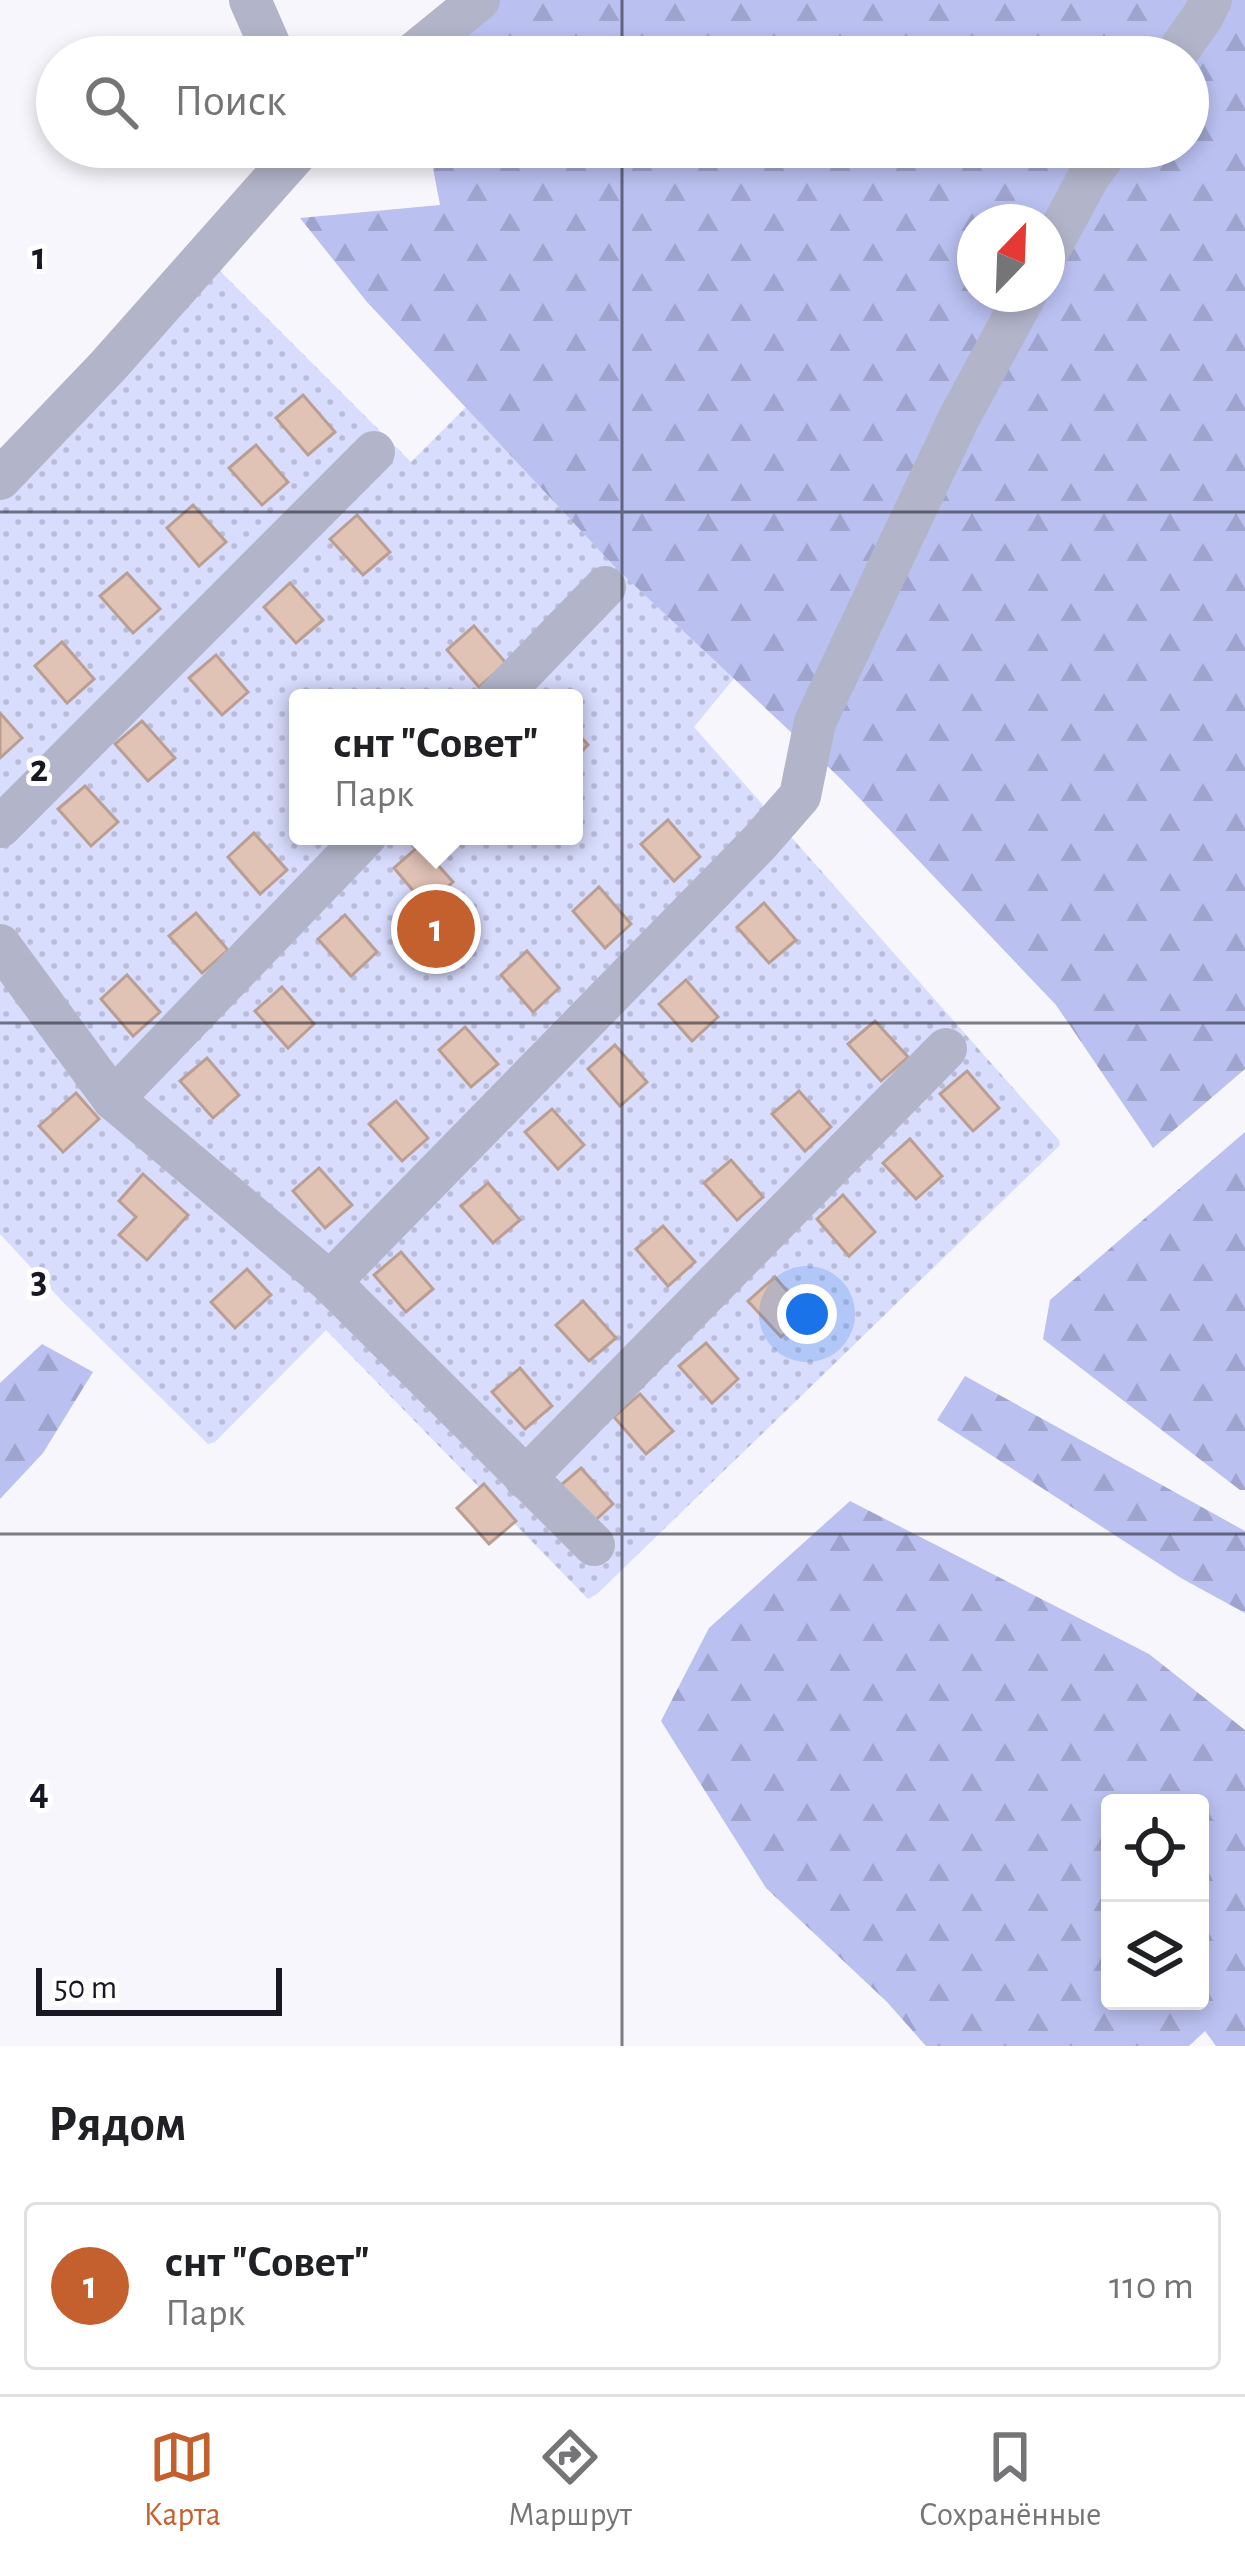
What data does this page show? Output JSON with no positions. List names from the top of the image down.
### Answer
{
  "scale_bar": "50 m",
  "north": "top right",
  "page": {
    "search": "Поиск",
    "popup": ["снт \"Совет\"", "Парк"],
    "pins": "1",
    "scale": "50 m",
    "heading": "Рядом",
    "list": [
      {
        "mark": "1",
        "name": "снт \"Совет\"",
        "note": "Парк",
        "value": "110 m"
      }
    ],
    "nav": ["Карта", "Маршрут", "Сохранённые"]
  },
  "grid": {
    "rows": [
      "1",
      "2",
      "3",
      "4"
    ]
  }
}
